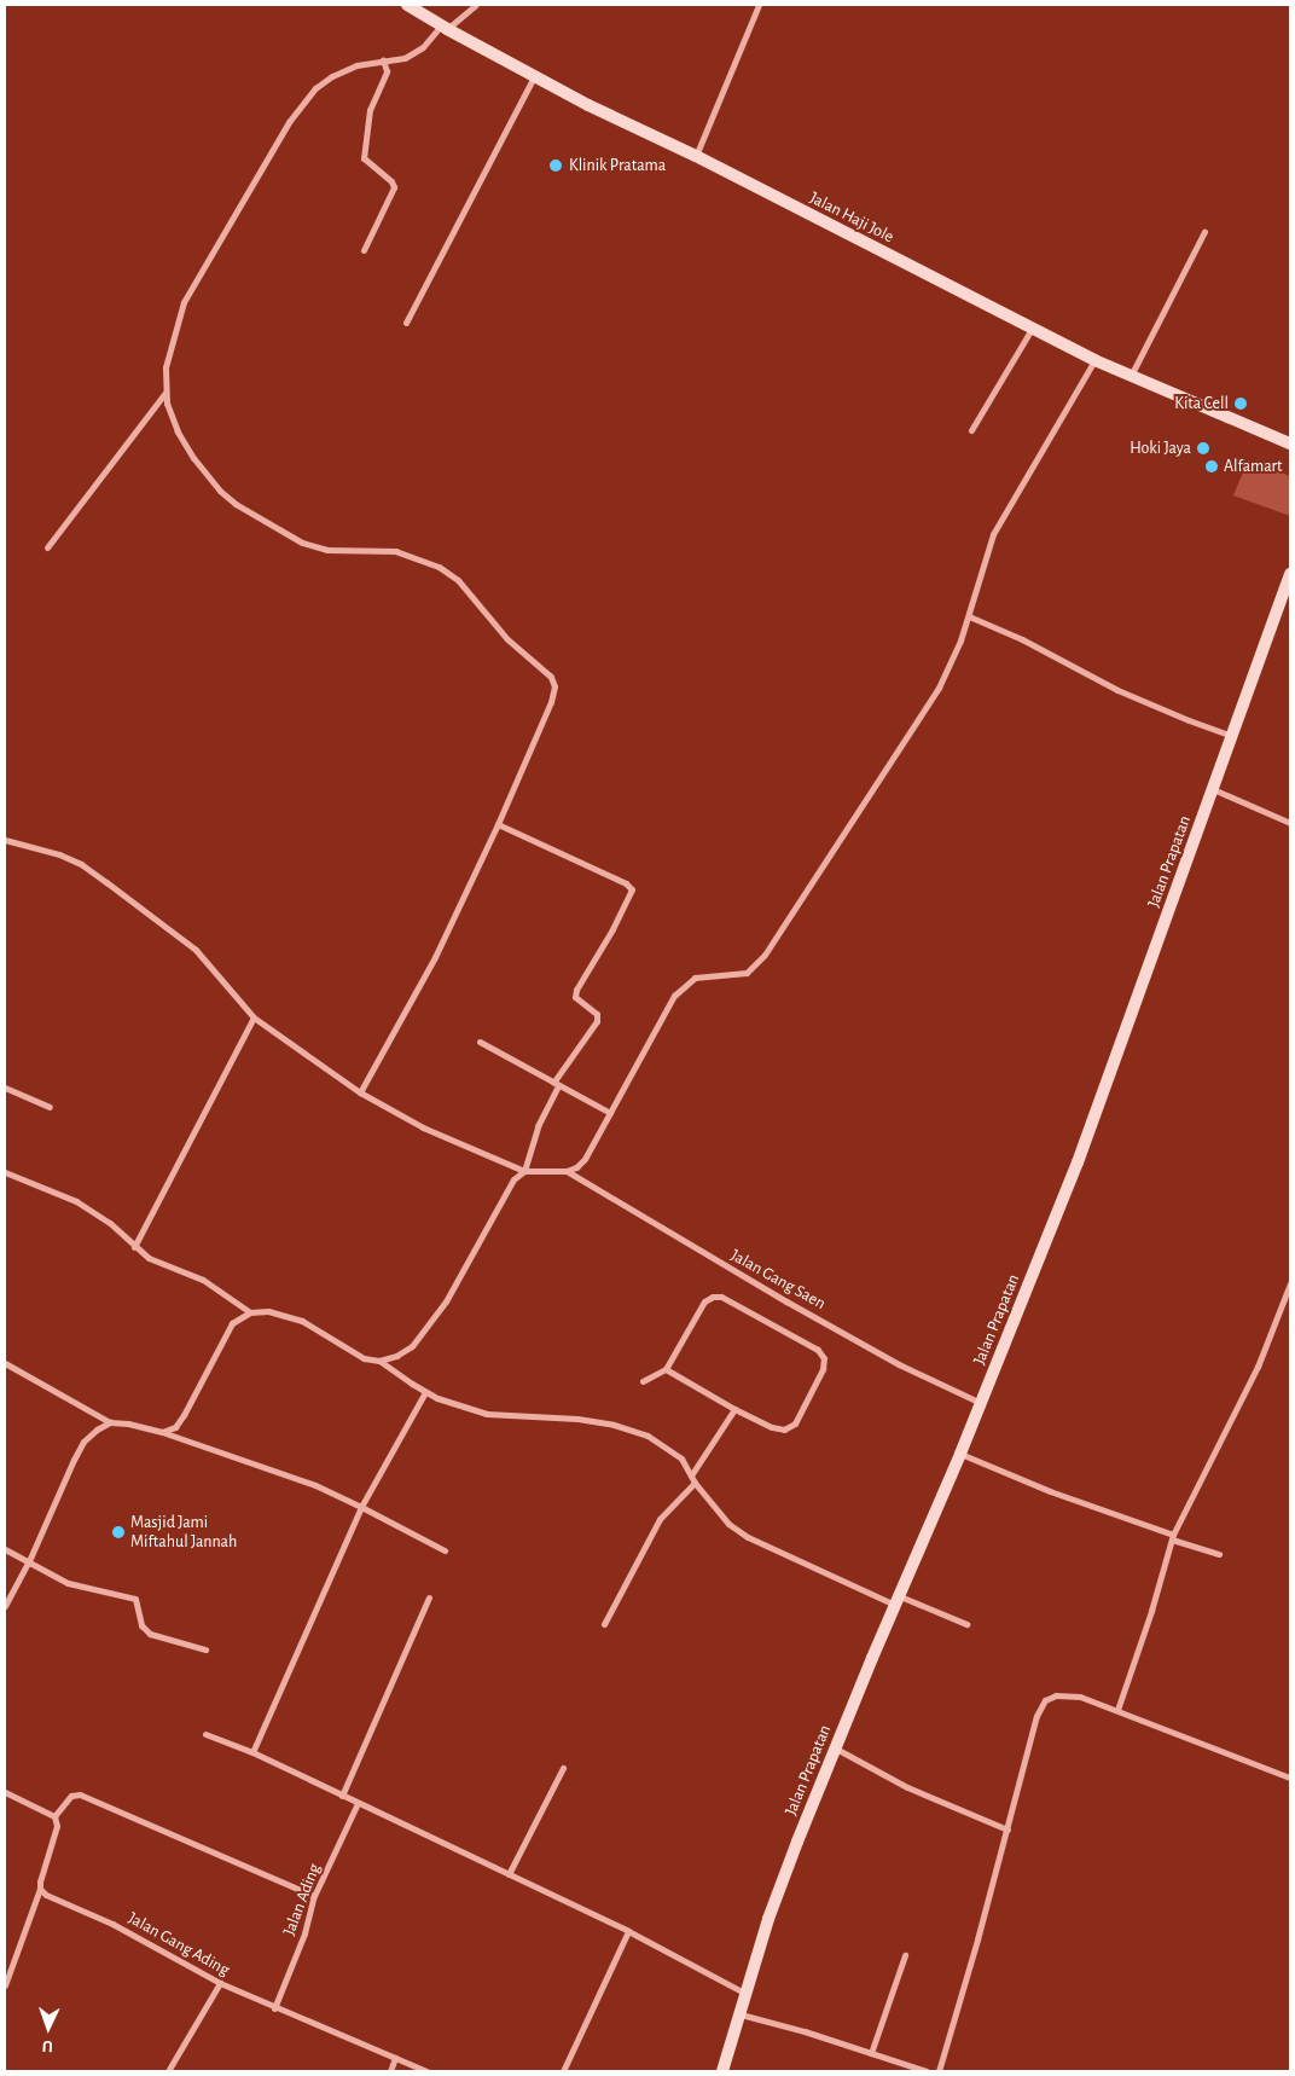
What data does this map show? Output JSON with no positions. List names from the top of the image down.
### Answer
{
  "streets": {
    "main road": ["Jalan Haji Jole", "Jalan Prapatan"],
    "street": ["Jalan Gang Saen", "Jalan Ading", "Jalan Gang Ading"]
  },
  "crossings": [
    ["Jalan Prapatan", "Jalan Gang Saen"],
    ["Jalan Ading", "Jalan Gang Ading"]
  ],
  "places": [
    "Klinik Pratama",
    "Kita Cell",
    "Hoki Jaya",
    "Alfamart",
    "Masjid Jami Miftahul Jannah"
  ],
  "north": "bottom"
}
